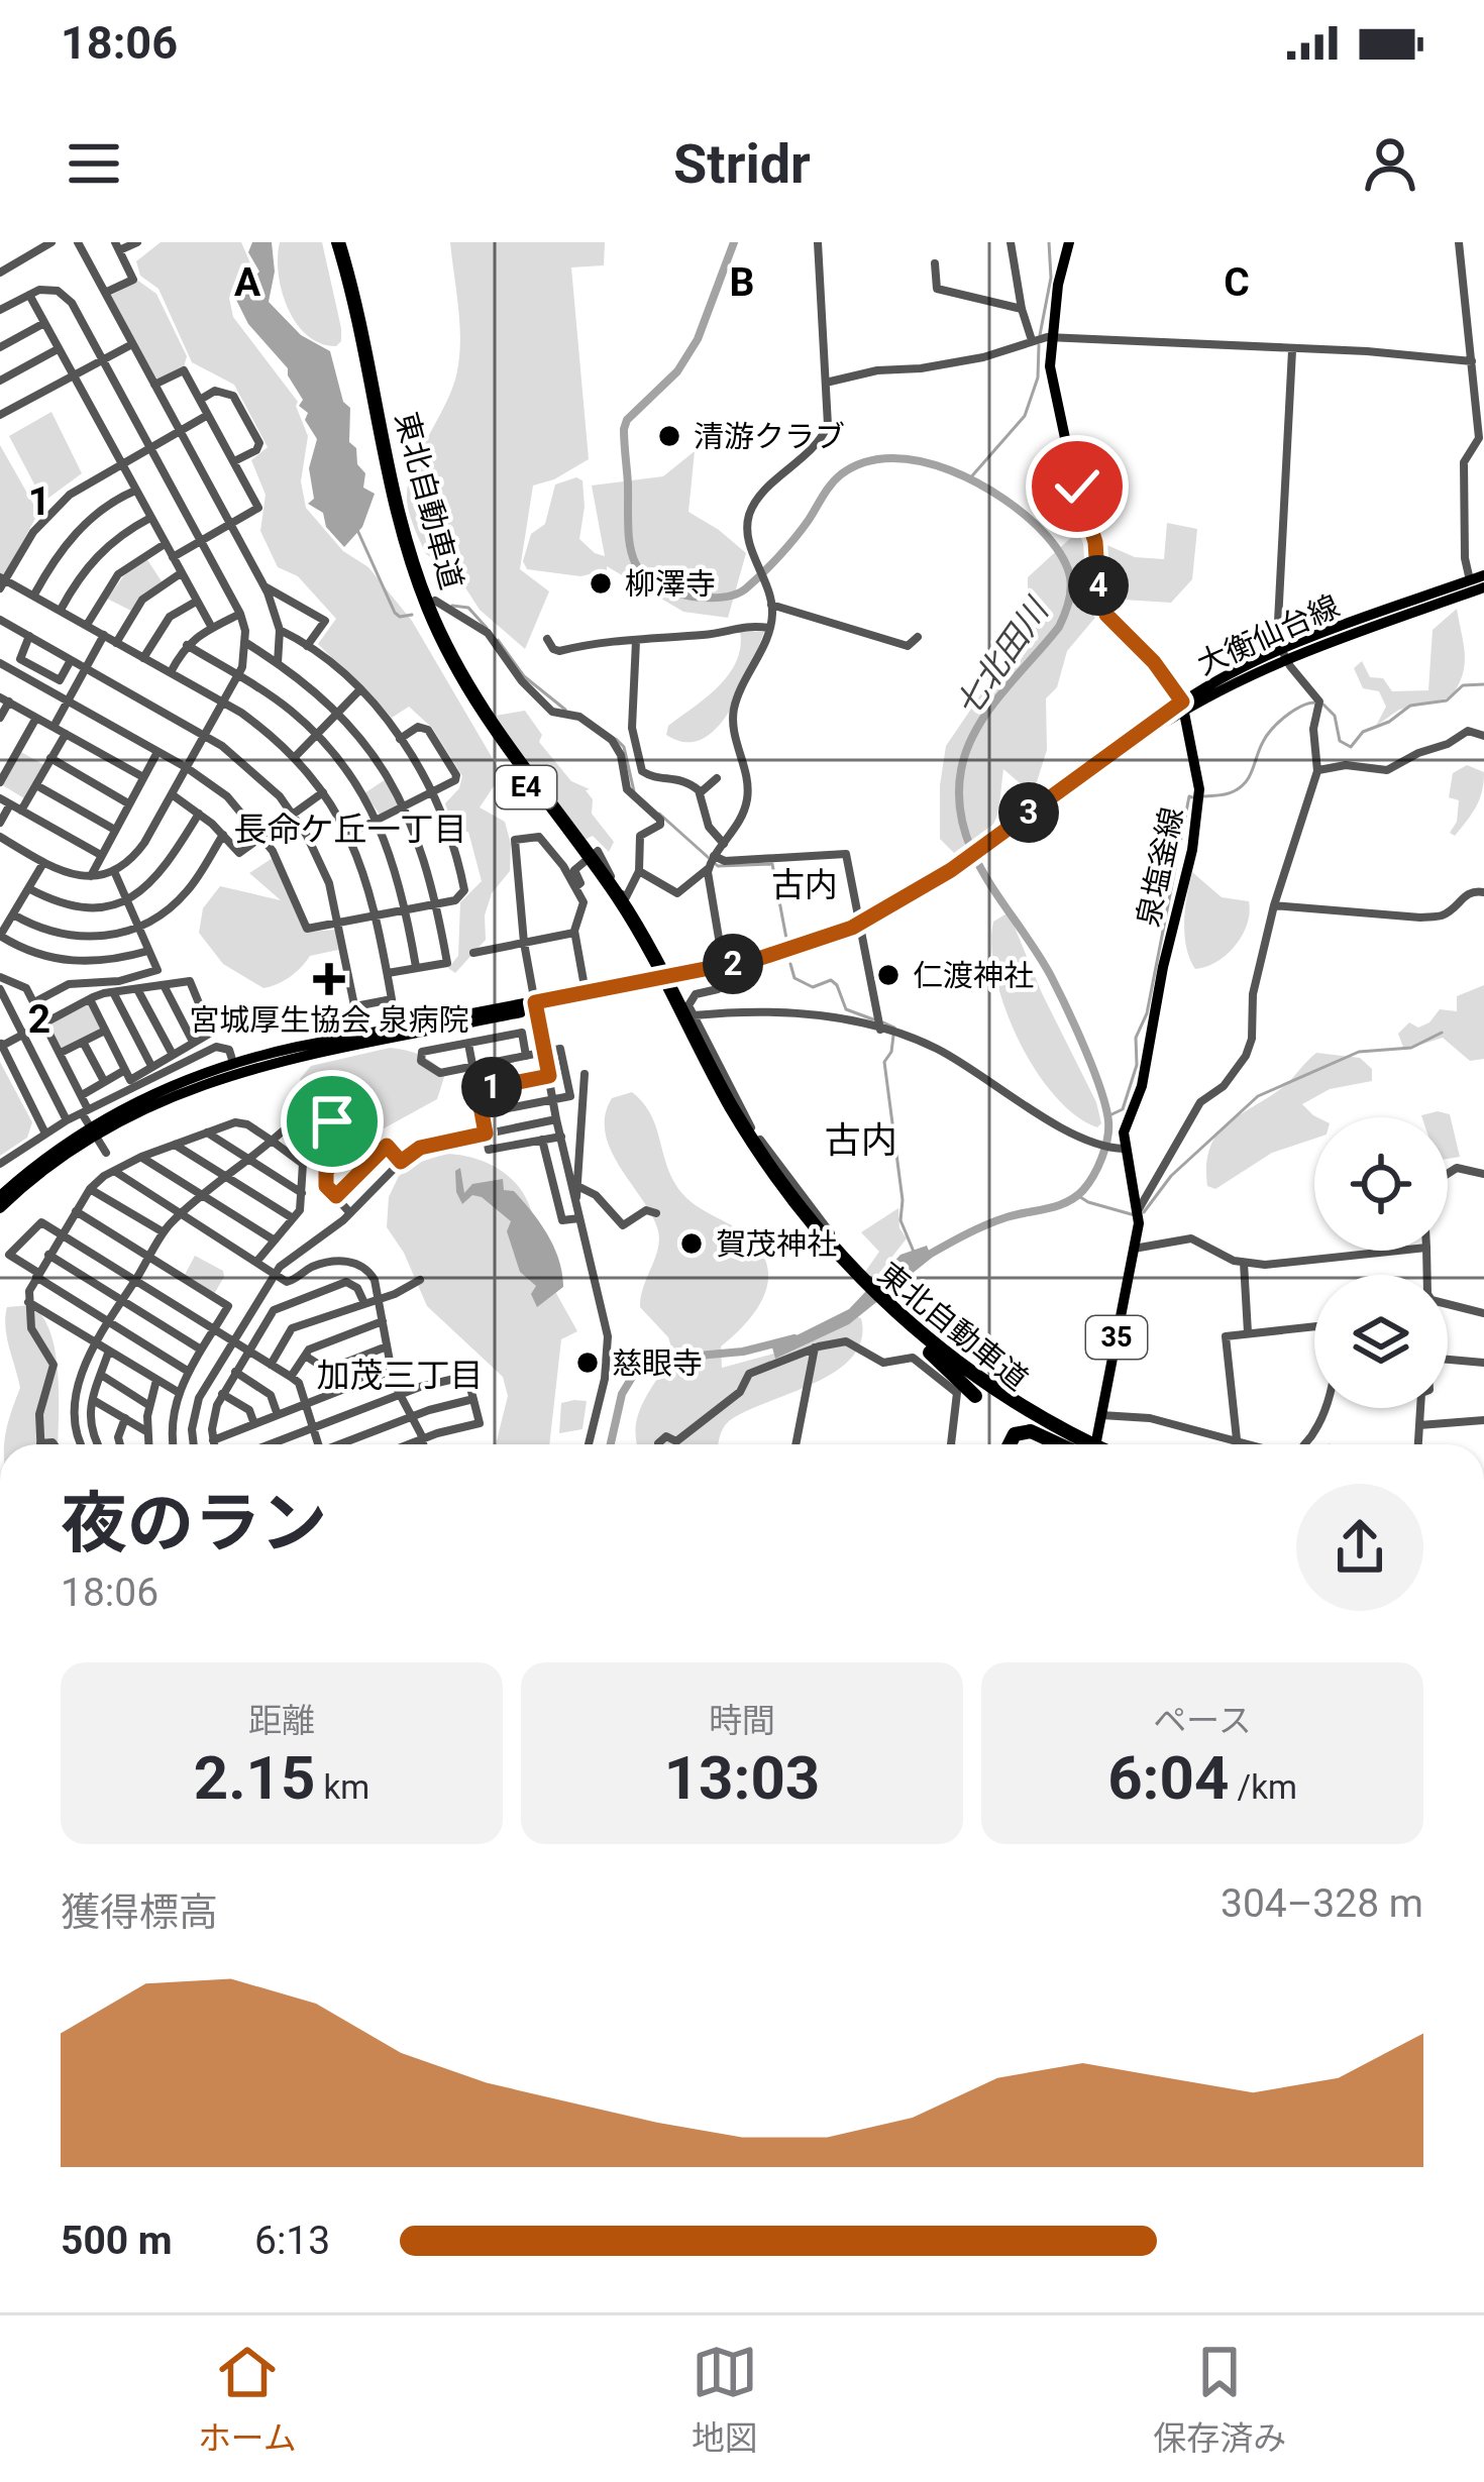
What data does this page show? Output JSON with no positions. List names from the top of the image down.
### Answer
{
  "streets": {
    "highway": ["東北自動車道", "E4"],
    "main road": ["大衡仙台線", "泉塩釜線", "35"]
  },
  "crossings": [
    ["大衡仙台線", "泉塩釜線"]
  ],
  "districts": [
    "長命ケ丘一丁目",
    "古内",
    "古内",
    "加茂三丁目"
  ],
  "water": ["七北田川"],
  "places": {
    "other": [
      "清游クラブ",
      "柳澤寺",
      "仁渡神社",
      "賀茂神社",
      "慈眼寺"
    ],
    "health": ["宮城厚生協会 泉病院"]
  },
  "page": {
    "status": "18:06",
    "header": "Stridr",
    "pins": [
      "4",
      "3",
      "2",
      "1"
    ],
    "heading": ["夜のラン", "18:06"],
    "stats": [
      ["距離", "2.15 km"],
      ["時間", "13:03"],
      ["ペース", "6:04 /km"]
    ],
    "chart": ["獲得標高", "304–328 m"],
    "list": [
      {
        "name": "500 m",
        "note": "6:13"
      }
    ],
    "tabs": ["ホーム", "地図", "保存済み"]
  },
  "grid": {
    "columns": ["A", "B", "C"],
    "rows": ["1", "2"]
  }
}
